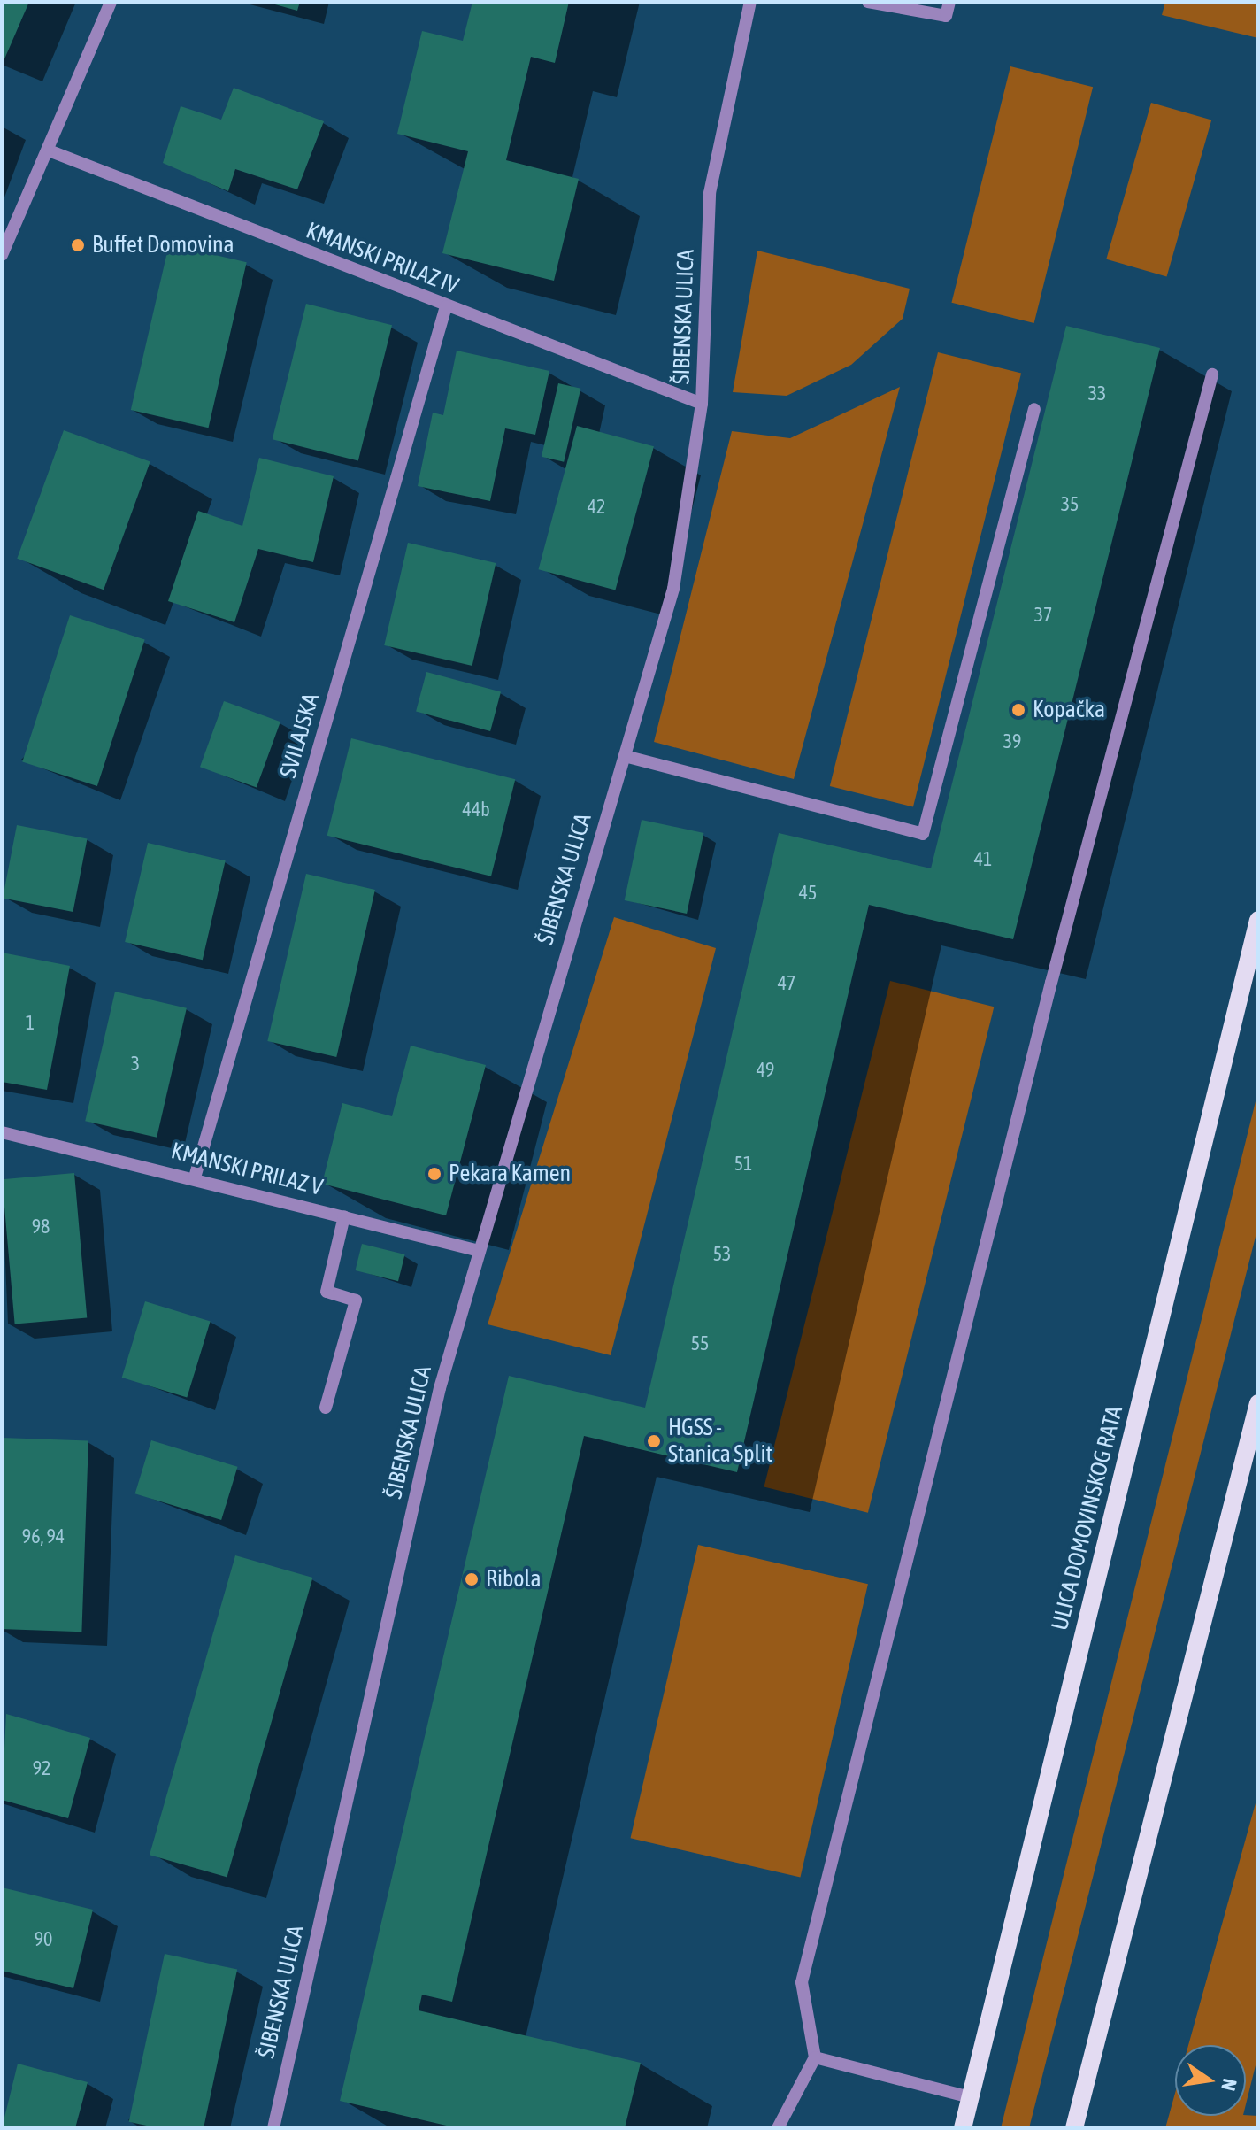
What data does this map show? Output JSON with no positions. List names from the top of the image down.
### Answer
{
  "streets": {
    "main road": ["ULICA DOMOVINSKOG RATA"],
    "street": [
      "KMANSKI PRILAZ IV",
      "ŠIBENSKA ULICA",
      "SVILAJSKA",
      "KMANSKI PRILAZ V"
    ]
  },
  "crossings": [
    ["KMANSKI PRILAZ IV", "ŠIBENSKA ULICA"],
    ["KMANSKI PRILAZ IV", "SVILAJSKA"],
    ["ŠIBENSKA ULICA", "KMANSKI PRILAZ V"],
    ["SVILAJSKA", "KMANSKI PRILAZ V"]
  ],
  "places": [
    "Buffet Domovina",
    "Kopačka",
    "Pekara Kamen",
    "HGSS - Stanica Split",
    "Ribola"
  ],
  "house_numbers": [
    "33",
    "35",
    "42",
    "37",
    "39",
    "44b",
    "41",
    "45",
    "47",
    "1",
    "3",
    "49",
    "51",
    "98",
    "53",
    "55",
    "96, 94",
    "92",
    "90"
  ],
  "north": "right"
}
